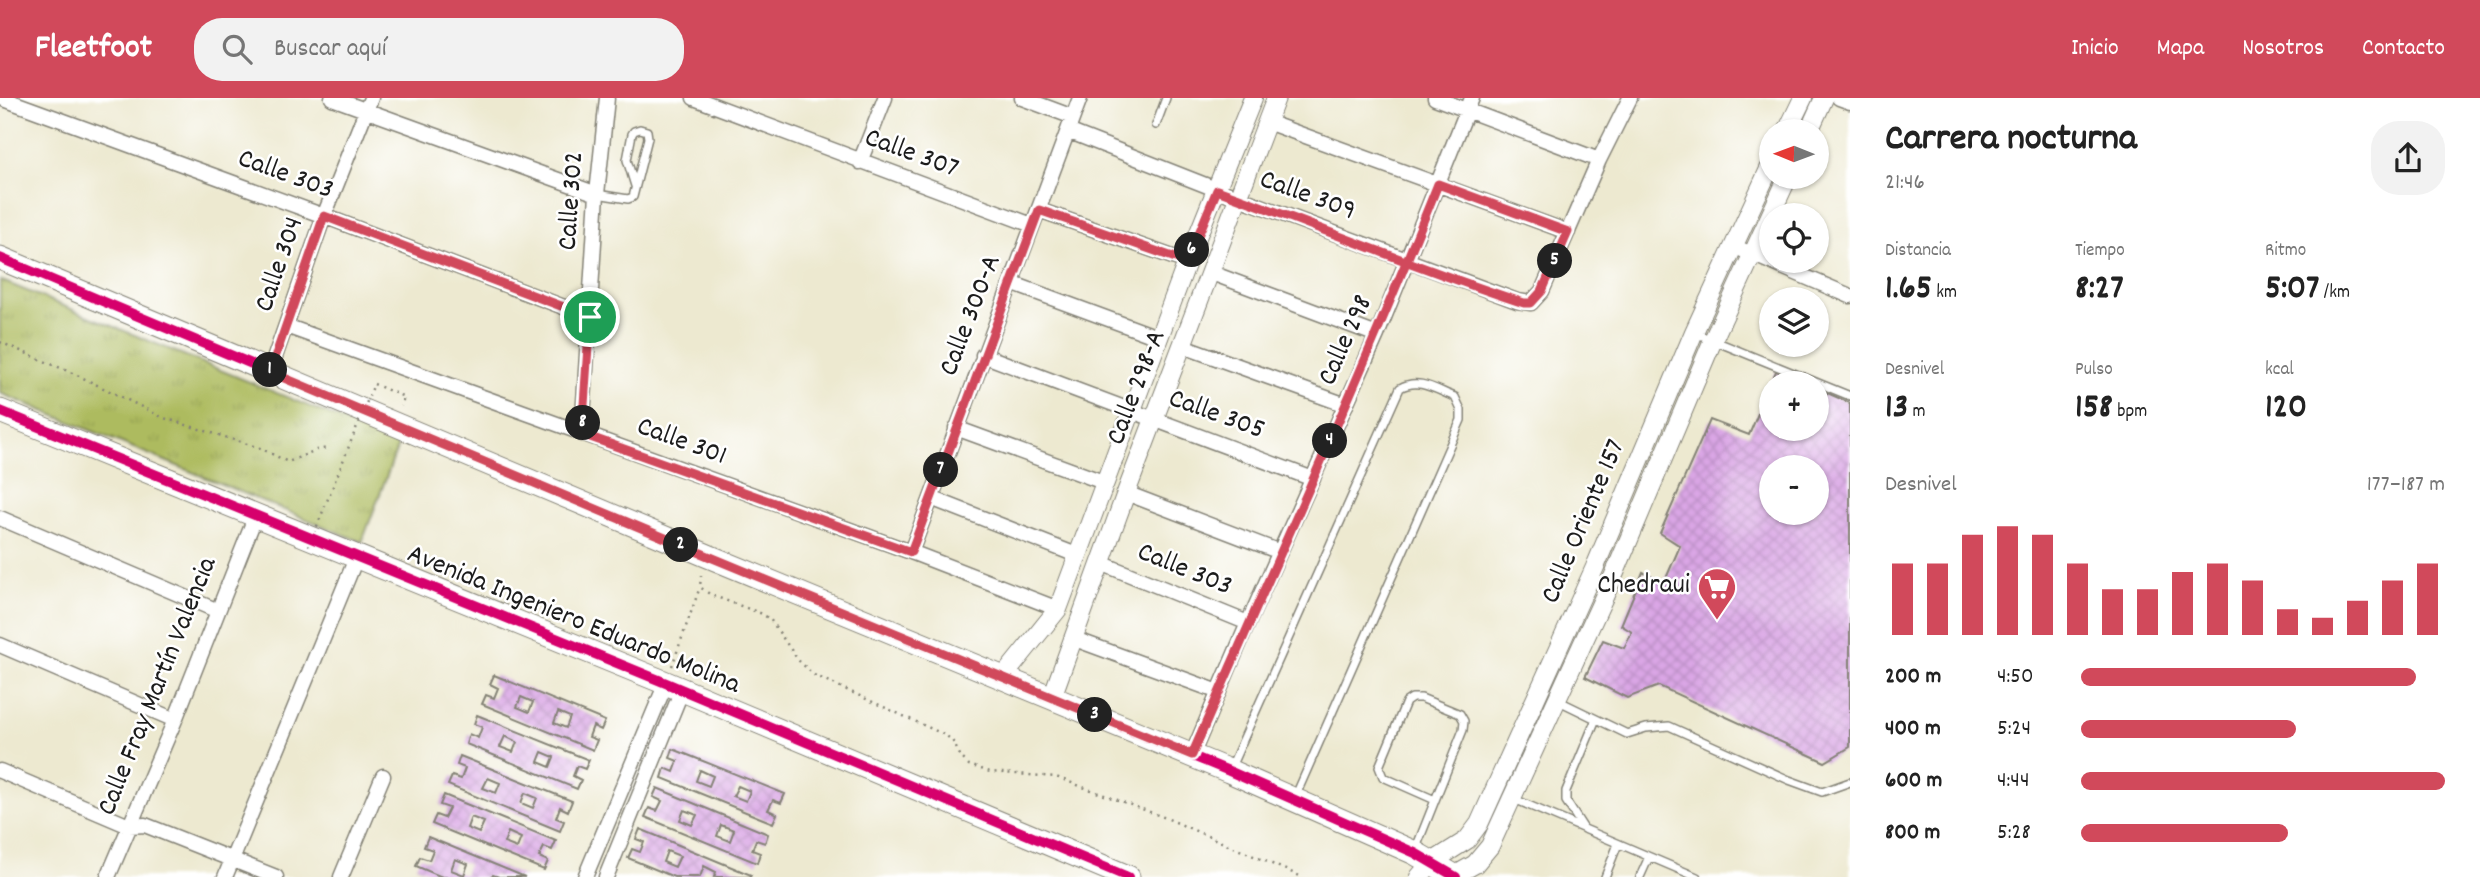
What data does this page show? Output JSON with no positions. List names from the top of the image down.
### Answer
{
  "streets": {
    "main road": ["Avenida Ingeniero Eduardo Molina"],
    "street": [
      "Calle 307",
      "Calle 303",
      "Calle 309",
      "Calle 302",
      "Calle 304",
      "Calle 300-A",
      "Calle 298",
      "Calle 298-A",
      "Calle 305",
      "Calle 301",
      "Calle Oriente 157",
      "Calle Fray Martín Valencia"
    ]
  },
  "crossings": [
    ["Calle 307", "Calle 300-A"],
    ["Calle 303", "Calle 302"],
    ["Calle 303", "Calle 304"],
    ["Calle 303", "Calle 298"],
    ["Calle 303", "Calle 298-A"],
    ["Calle 309", "Calle 300-A"],
    ["Calle 309", "Calle 298"],
    ["Calle 309", "Calle 298-A"],
    ["Calle 302", "Calle 301"],
    ["Calle 304", "Calle 301"],
    ["Calle 300-A", "Calle 305"],
    ["Calle 300-A", "Calle 301"],
    ["Calle 298", "Calle 305"],
    ["Calle 298-A", "Calle 305"],
    ["Calle 298-A", "Calle 301"],
    ["Avenida Ingeniero Eduardo Molina", "Calle Fray Martín Valencia"]
  ],
  "places": {
    "supermarket": ["Chedraui"]
  },
  "north": "left",
  "page": {
    "header": "Fleetfoot",
    "search": "Buscar aquí",
    "nav": [
      "Inicio",
      "Mapa",
      "Nosotros",
      "Contacto"
    ],
    "heading": ["Carrera nocturna", "21:46"],
    "map_buttons": ["+", "−"],
    "stats": [
      ["Distancia", "1.65 km"],
      ["Tiempo", "8:27"],
      ["Ritmo", "5:07 /km"],
      ["Desnivel", "13 m"],
      ["Pulso", "158 bpm"],
      ["kcal", "120"]
    ],
    "pins": [
      "6",
      "5",
      "1",
      "8",
      "4",
      "7",
      "2",
      "3"
    ],
    "chart": ["Desnivel", "177–187 m"],
    "list": [
      {
        "name": "200 m",
        "note": "4:50"
      },
      {
        "name": "400 m",
        "note": "5:24"
      },
      {
        "name": "600 m",
        "note": "4:44"
      },
      {
        "name": "800 m",
        "note": "5:28"
      }
    ]
  }
}
